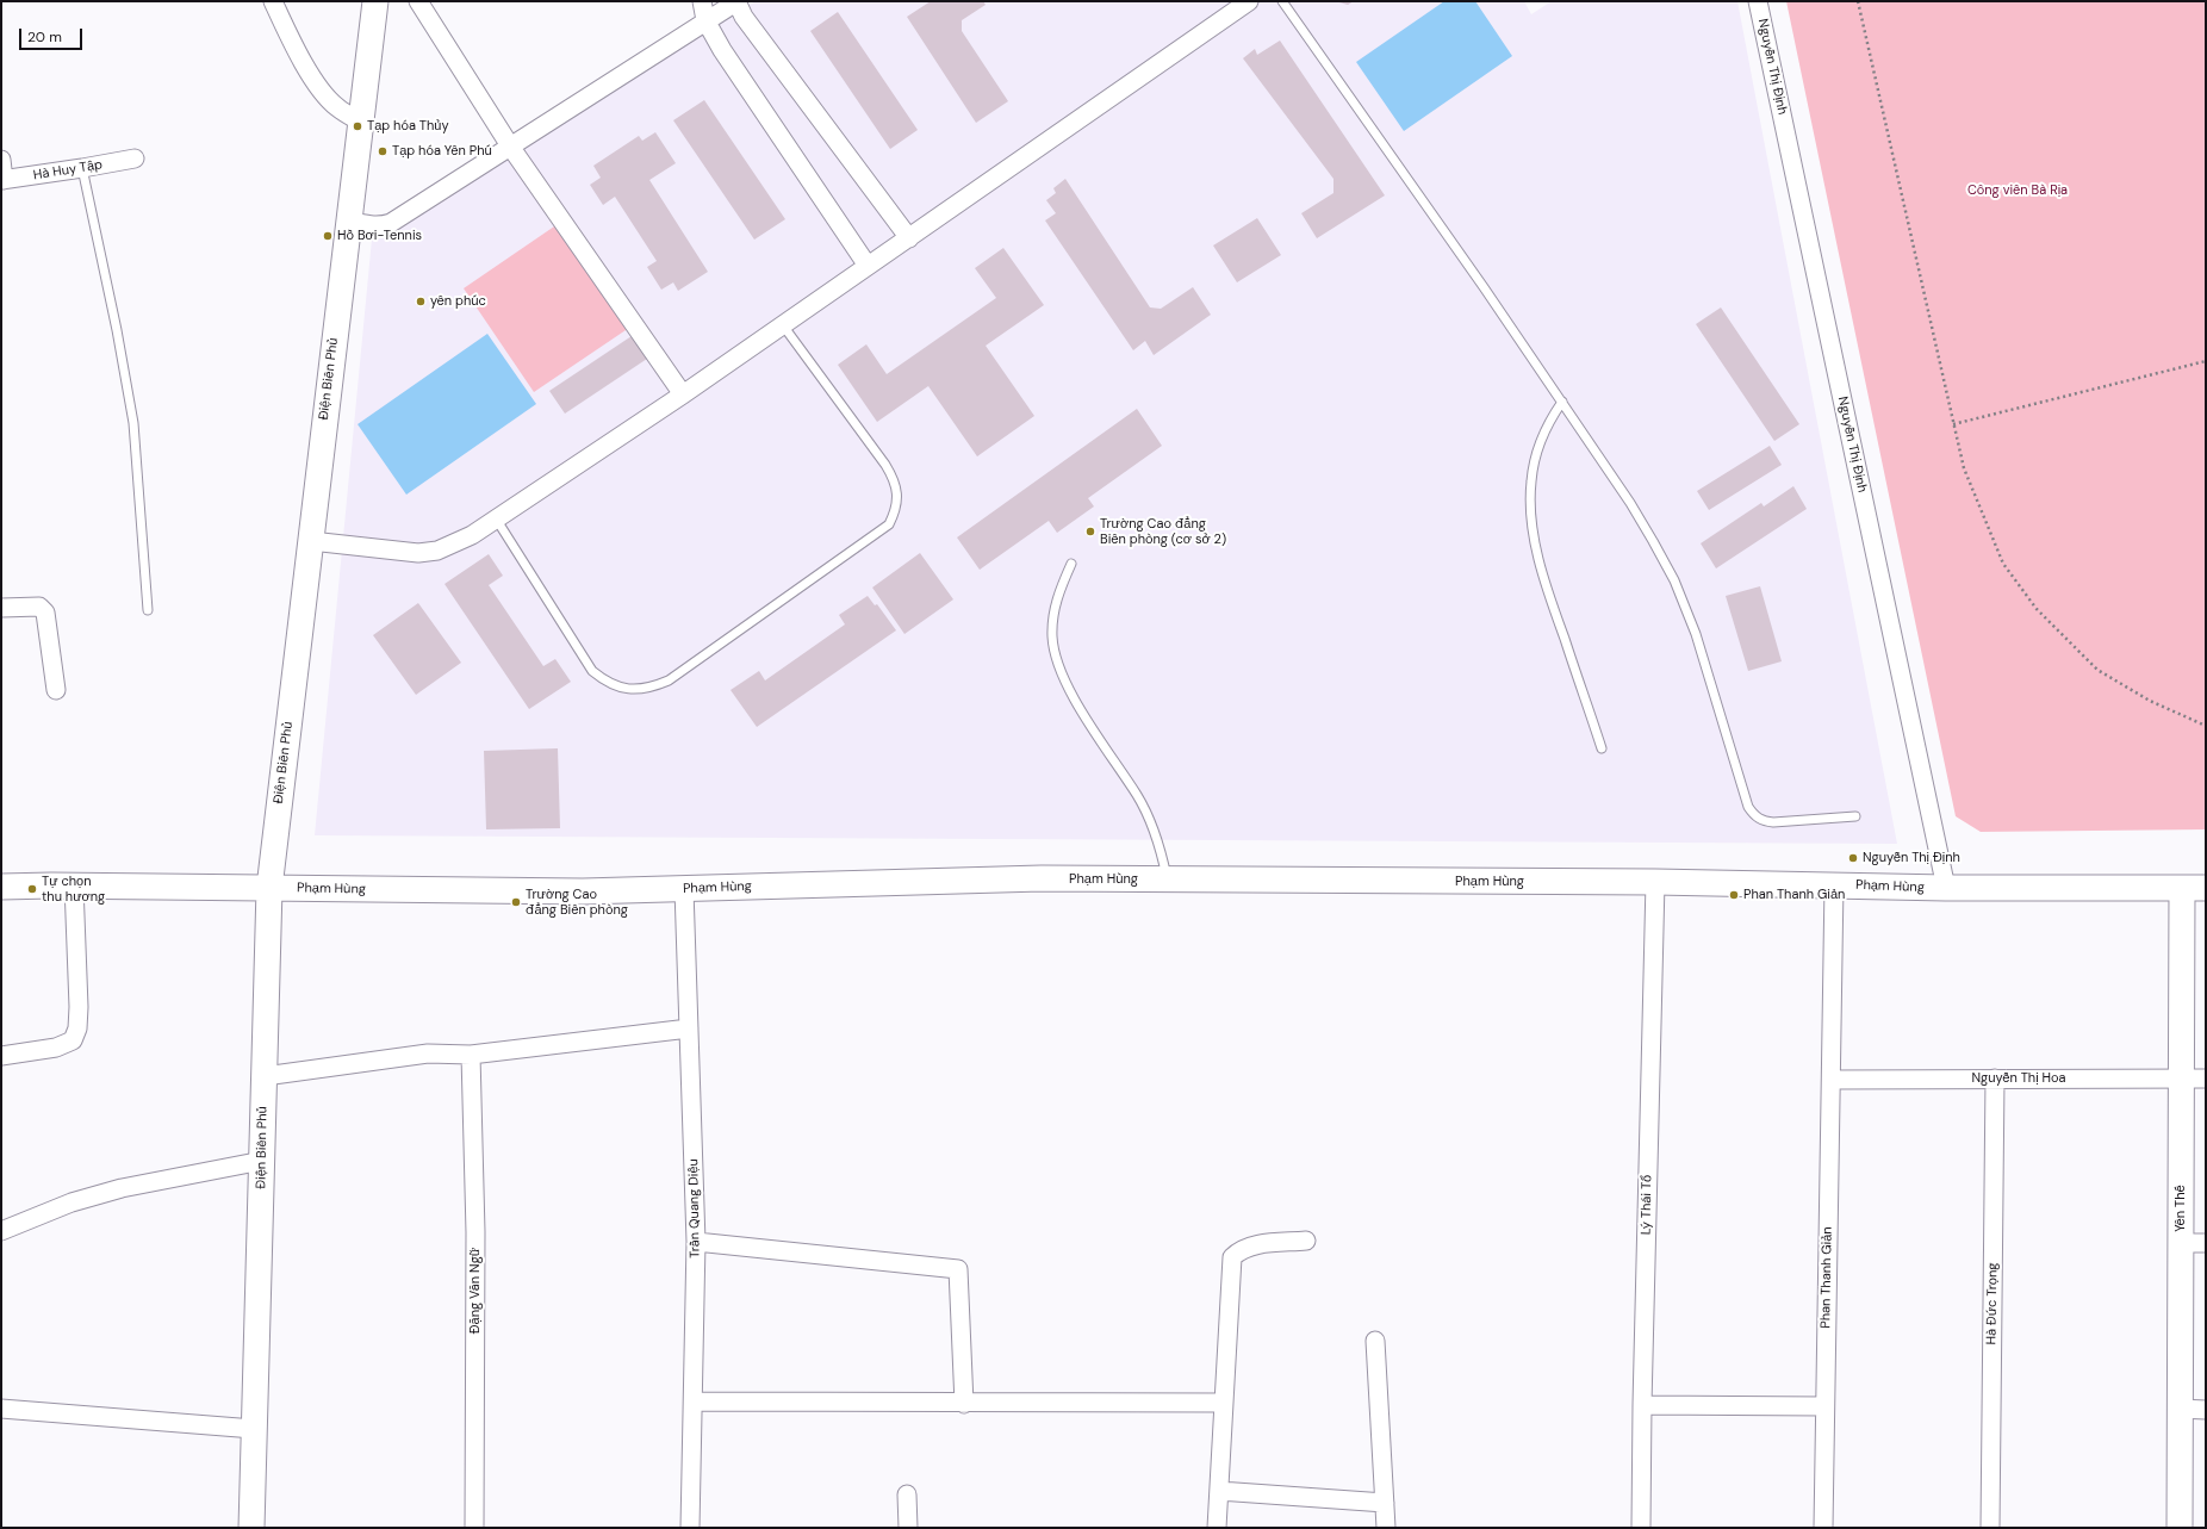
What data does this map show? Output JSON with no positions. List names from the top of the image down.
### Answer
{
  "streets": {
    "street": [
      "Nguyễn Thị Định",
      "Hà Huy Tập",
      "Điện Biên Phủ",
      "Phạm Hùng",
      "Nguyễn Thị Hoa",
      "Lý Thái Tổ",
      "Trần Quang Diệu",
      "Yên Thế",
      "Phan Thanh Giản",
      "Đặng Văn Ngữ",
      "Hà Đức Trọng"
    ]
  },
  "crossings": [
    ["Nguyễn Thị Định", "Phạm Hùng"],
    ["Điện Biên Phủ", "Phạm Hùng"],
    ["Phạm Hùng", "Lý Thái Tổ"],
    ["Phạm Hùng", "Trần Quang Diệu"],
    ["Phạm Hùng", "Yên Thế"],
    ["Phạm Hùng", "Phan Thanh Giản"],
    ["Nguyễn Thị Hoa", "Yên Thế"],
    ["Nguyễn Thị Hoa", "Phan Thanh Giản"],
    ["Nguyễn Thị Hoa", "Hà Đức Trọng"]
  ],
  "parks": ["Công viên Bà Rịa"],
  "places": [
    "Tạp hóa Thủy",
    "Tạp hóa Yên Phú",
    "Hồ Bơi-Tennis",
    "yên phúc",
    "Trường Cao đẳng Biên phòng (cơ sở 2)",
    "Nguyễn Thị Định",
    "Tự chọn thu hương",
    "Phan Thanh Giản",
    "Trường Cao đẳng Biên phòng"
  ],
  "scale_bar": "20 m"
}
